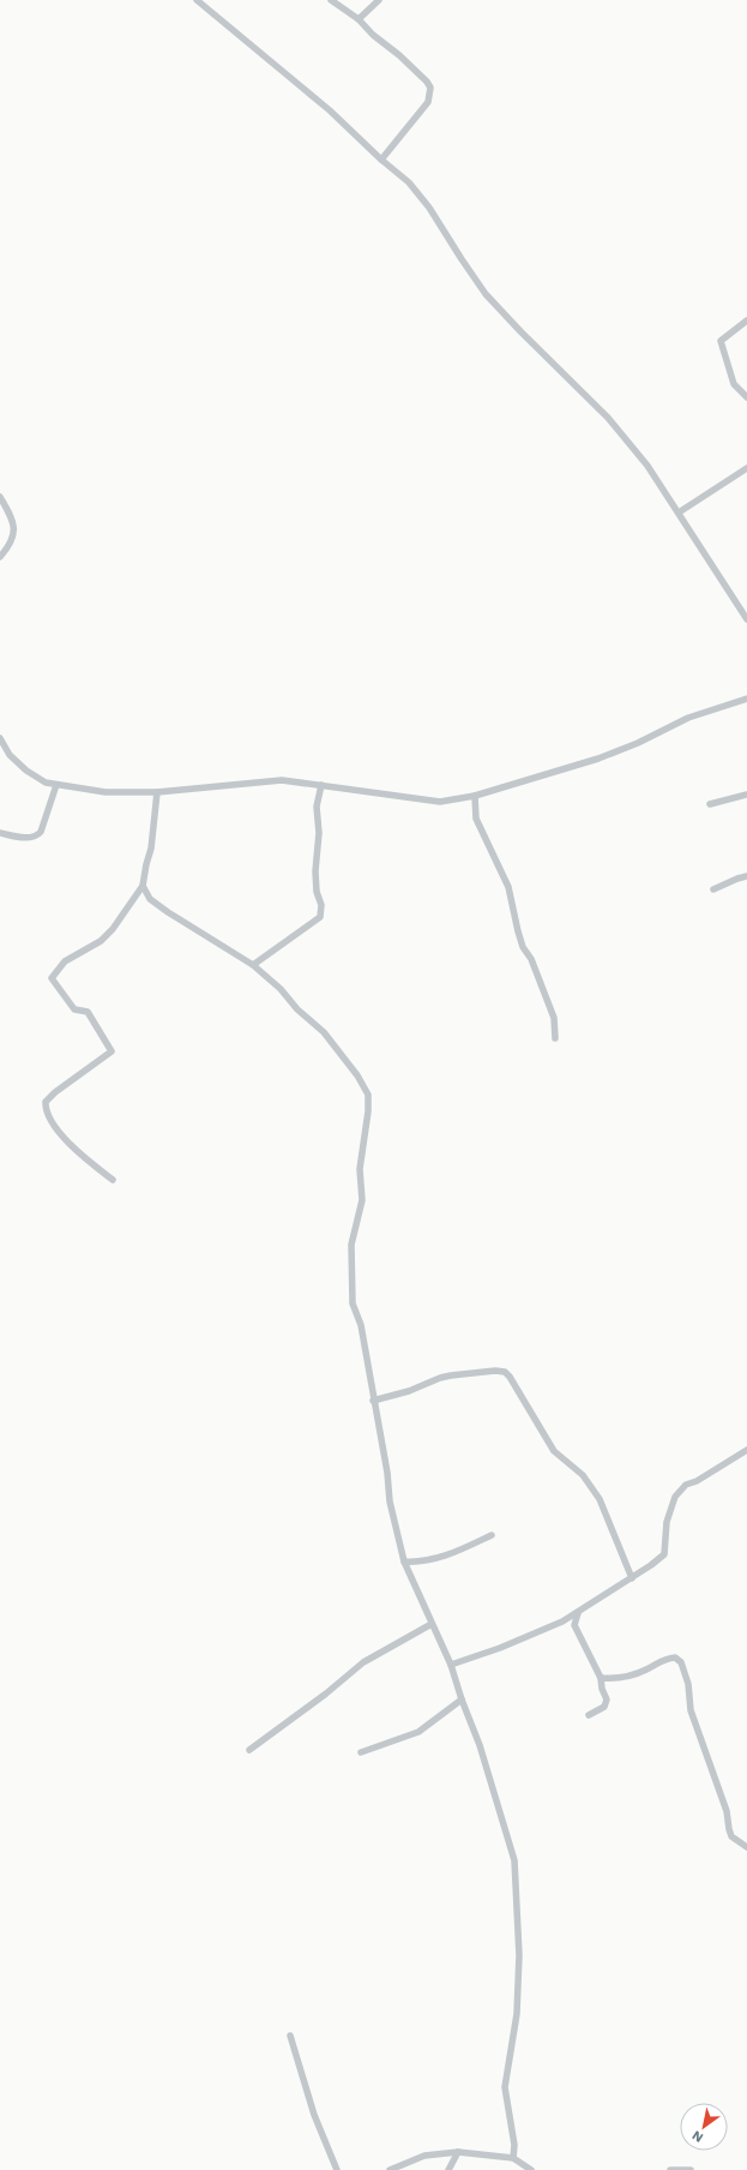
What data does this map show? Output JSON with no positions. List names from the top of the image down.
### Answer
{
  "north": "bottom left"
}
